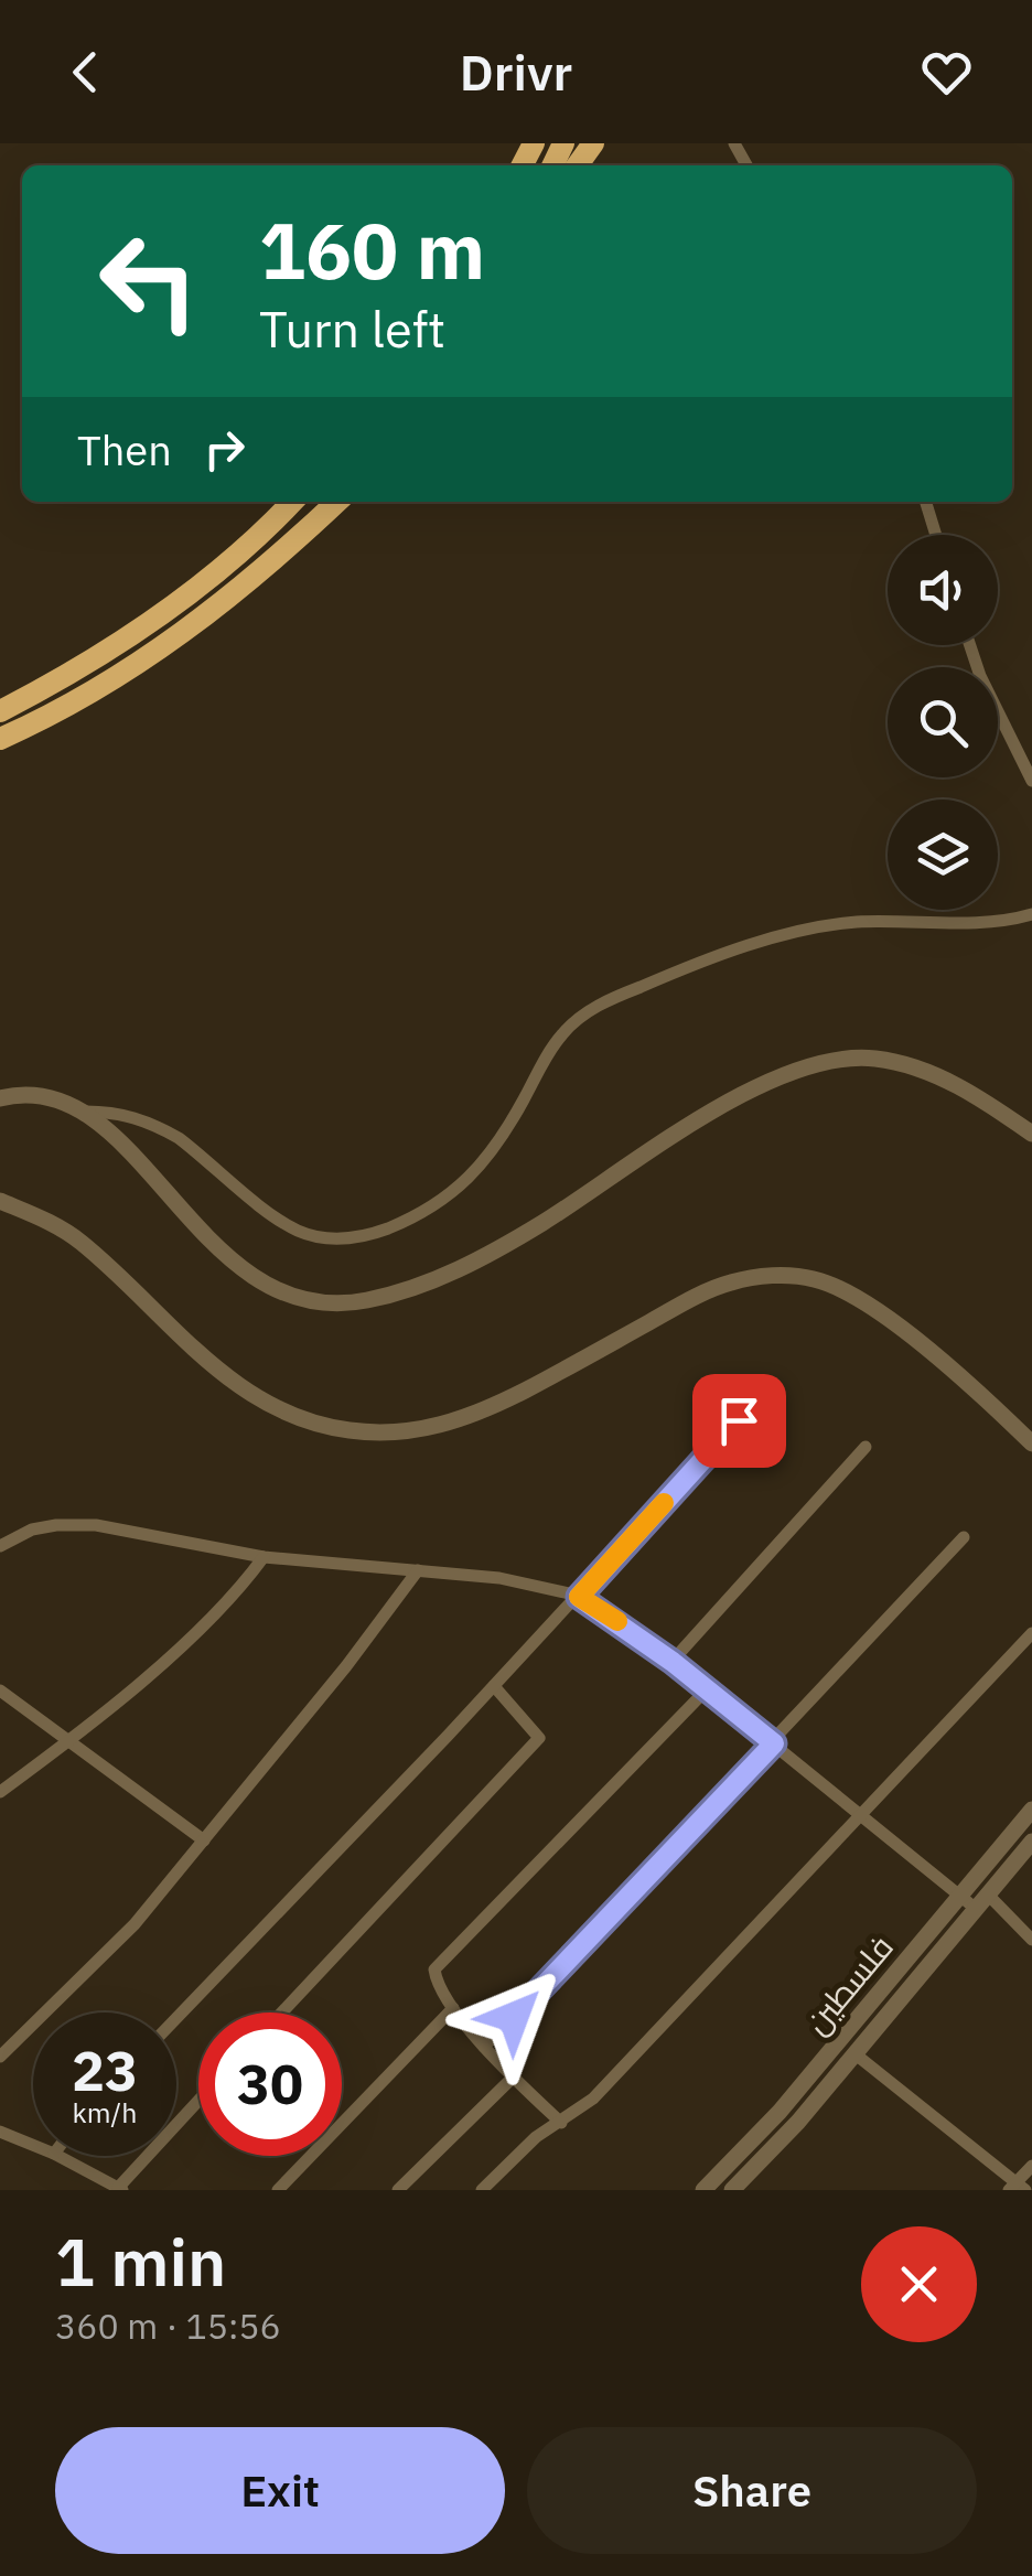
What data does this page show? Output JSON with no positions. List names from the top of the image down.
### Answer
{
  "streets": {
    "street": ["فلسطين"]
  },
  "page": {
    "header": "Drivr",
    "turn": ["160 m", "Turn left"],
    "then": "Then",
    "speed": "23 km/h",
    "limit": "30",
    "heading": ["1 min", "360 m · 15:56"],
    "buttons": ["Exit", "Share"]
  }
}
